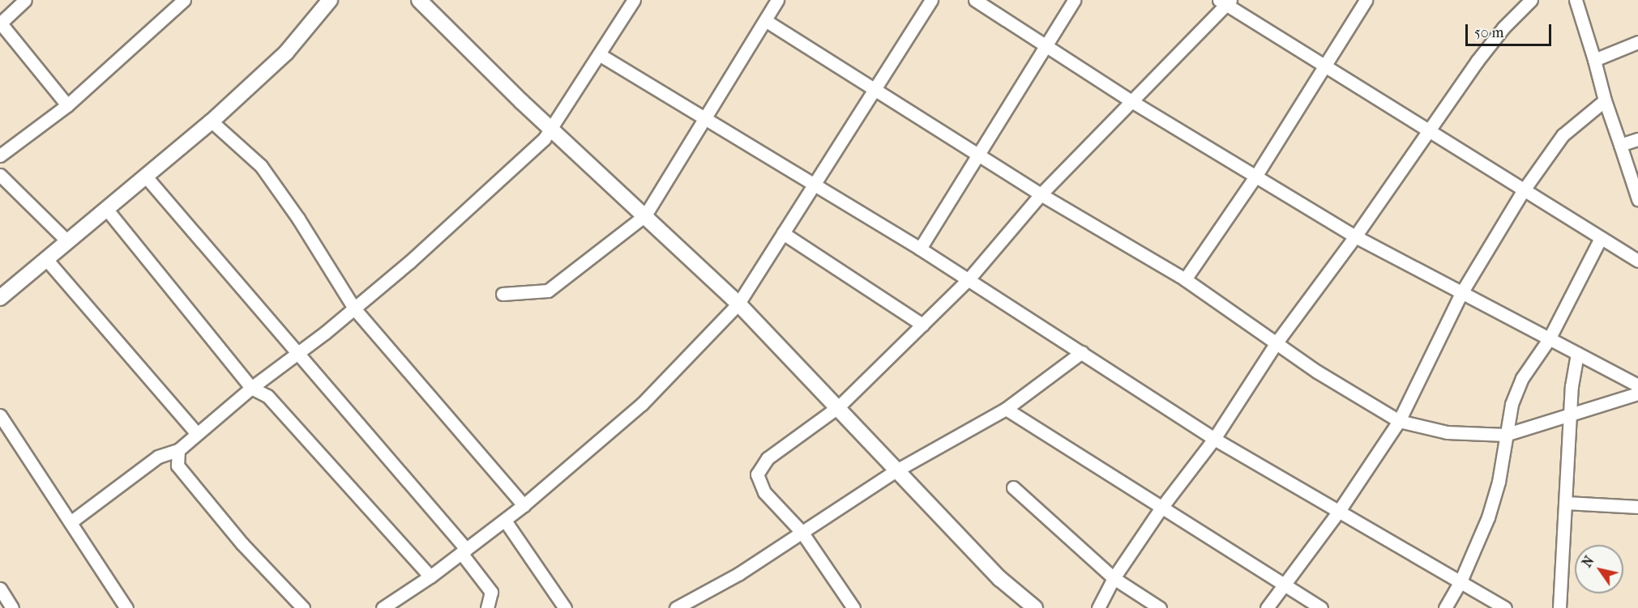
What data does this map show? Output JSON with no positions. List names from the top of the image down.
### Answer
{
  "scale_bar": "50 m",
  "north": "top left"
}
